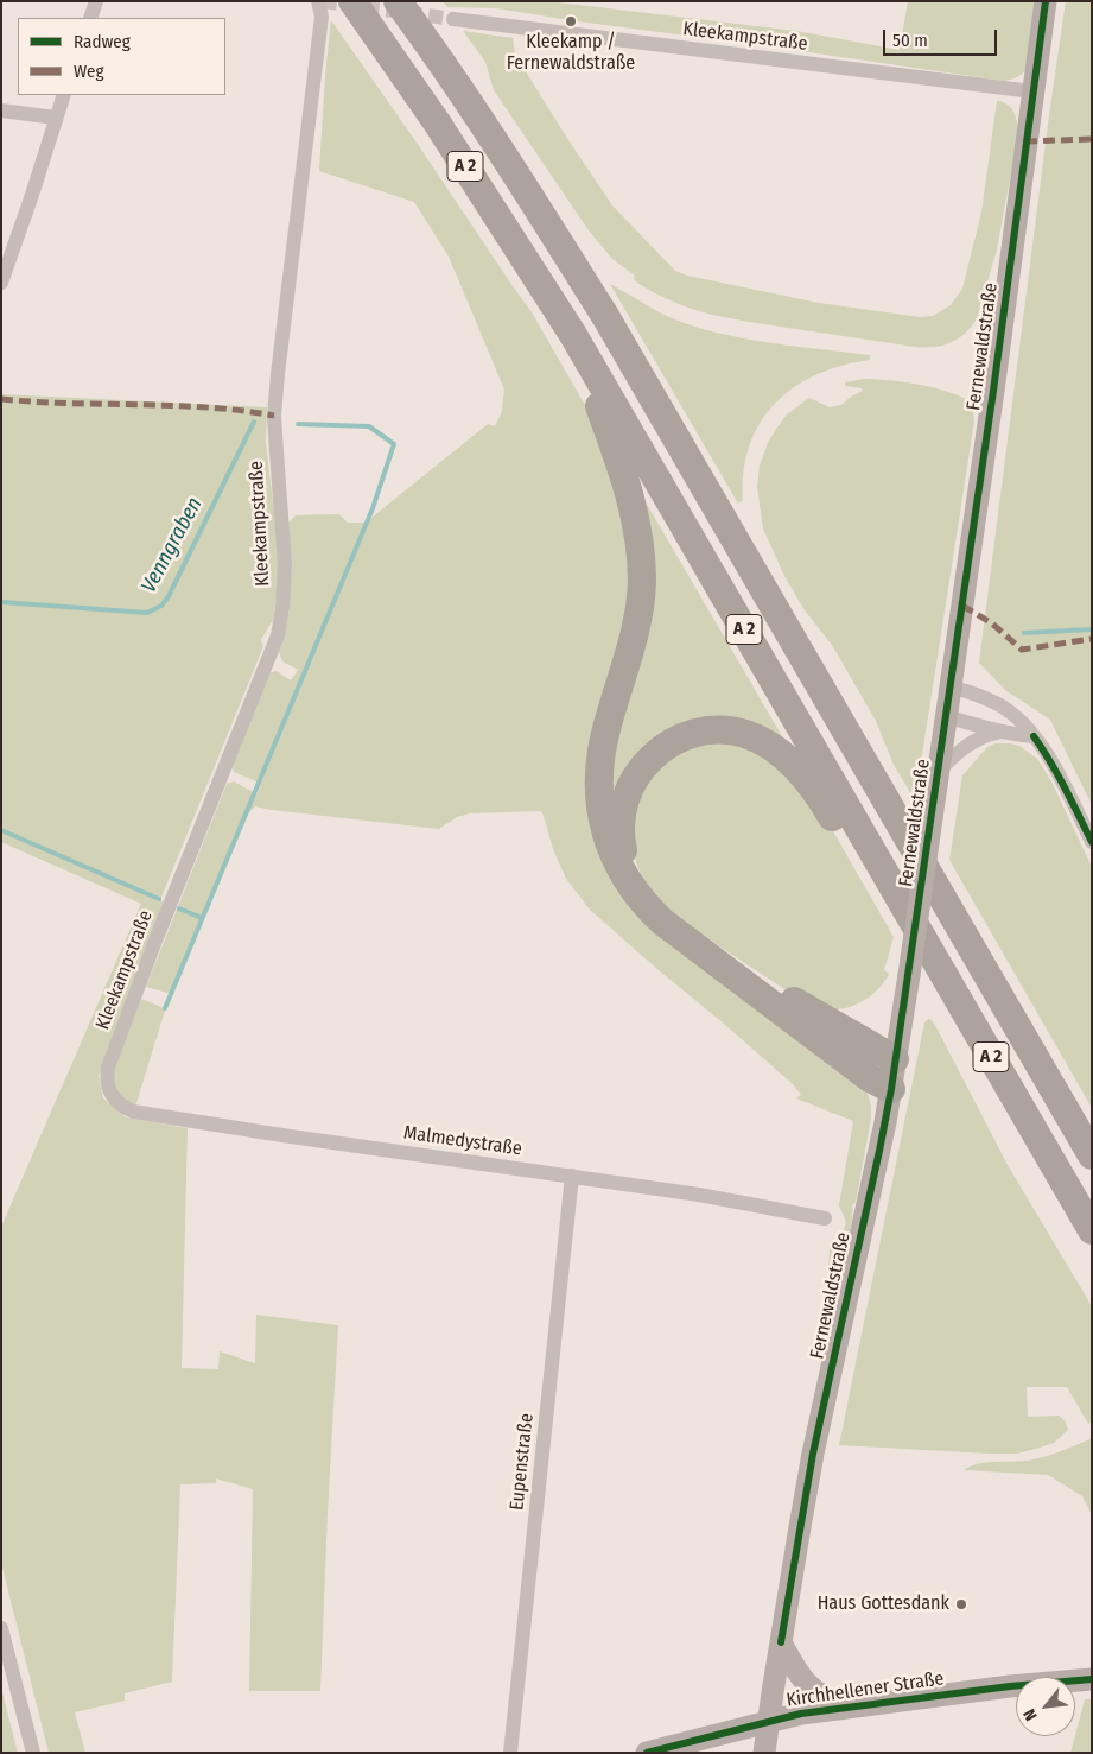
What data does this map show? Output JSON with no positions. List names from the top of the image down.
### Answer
{
  "streets": {
    "highway": ["A 2"],
    "main road": ["Fernewaldstraße", "Kirchhellener Straße"],
    "street": ["Kleekampstraße", "Malmedystraße", "Eupenstraße"]
  },
  "crossings": [
    ["Kleekampstraße", "Fernewaldstraße"],
    ["Kleekampstraße", "Malmedystraße"],
    ["Fernewaldstraße", "Kirchhellener Straße"],
    ["Malmedystraße", "Eupenstraße"]
  ],
  "water": ["Venngraben"],
  "places": ["Kleekamp / Fernewaldstraße", "Haus Gottesdank"],
  "legend": ["Radweg", "Weg"],
  "scale_bar": "50 m",
  "north": "bottom left"
}
